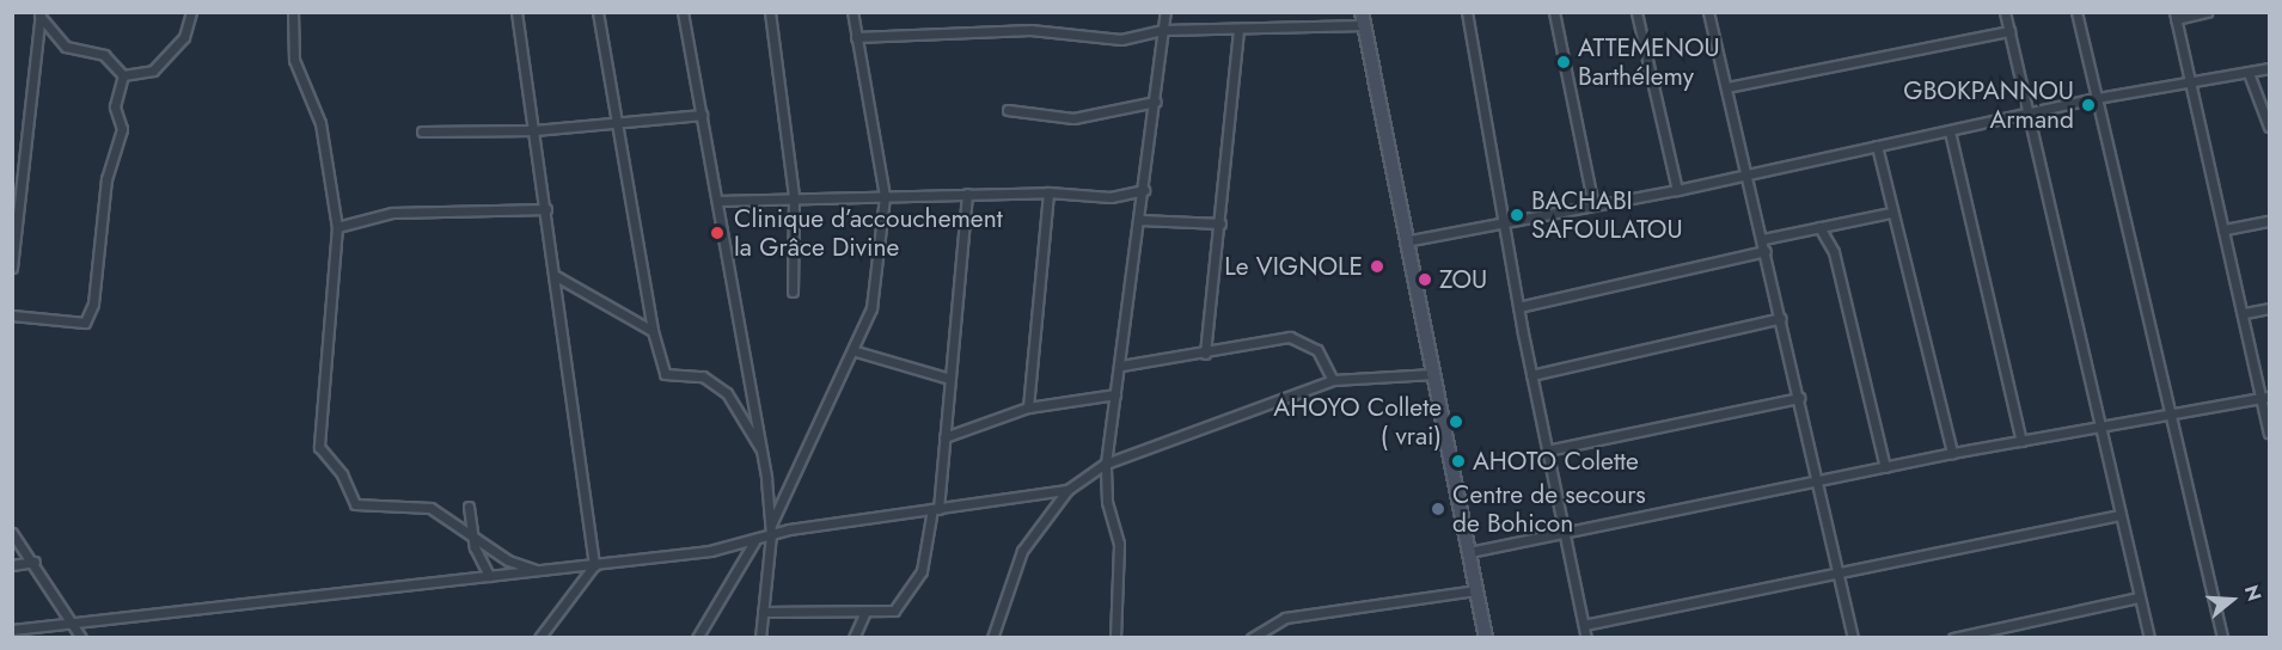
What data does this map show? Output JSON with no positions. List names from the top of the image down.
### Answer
{
  "places": [
    "ATTEMENOU Barthélemy",
    "GBOKPANNOU Armand",
    "BACHABI SAFOULATOU",
    "Clinique d’accouchement la Grâce Divine",
    "Le VIGNOLE",
    "ZOU",
    "AHOYO Collete ( vrai)",
    "AHOTO Colette",
    "Centre de secours de Bohicon"
  ],
  "north": "right"
}
